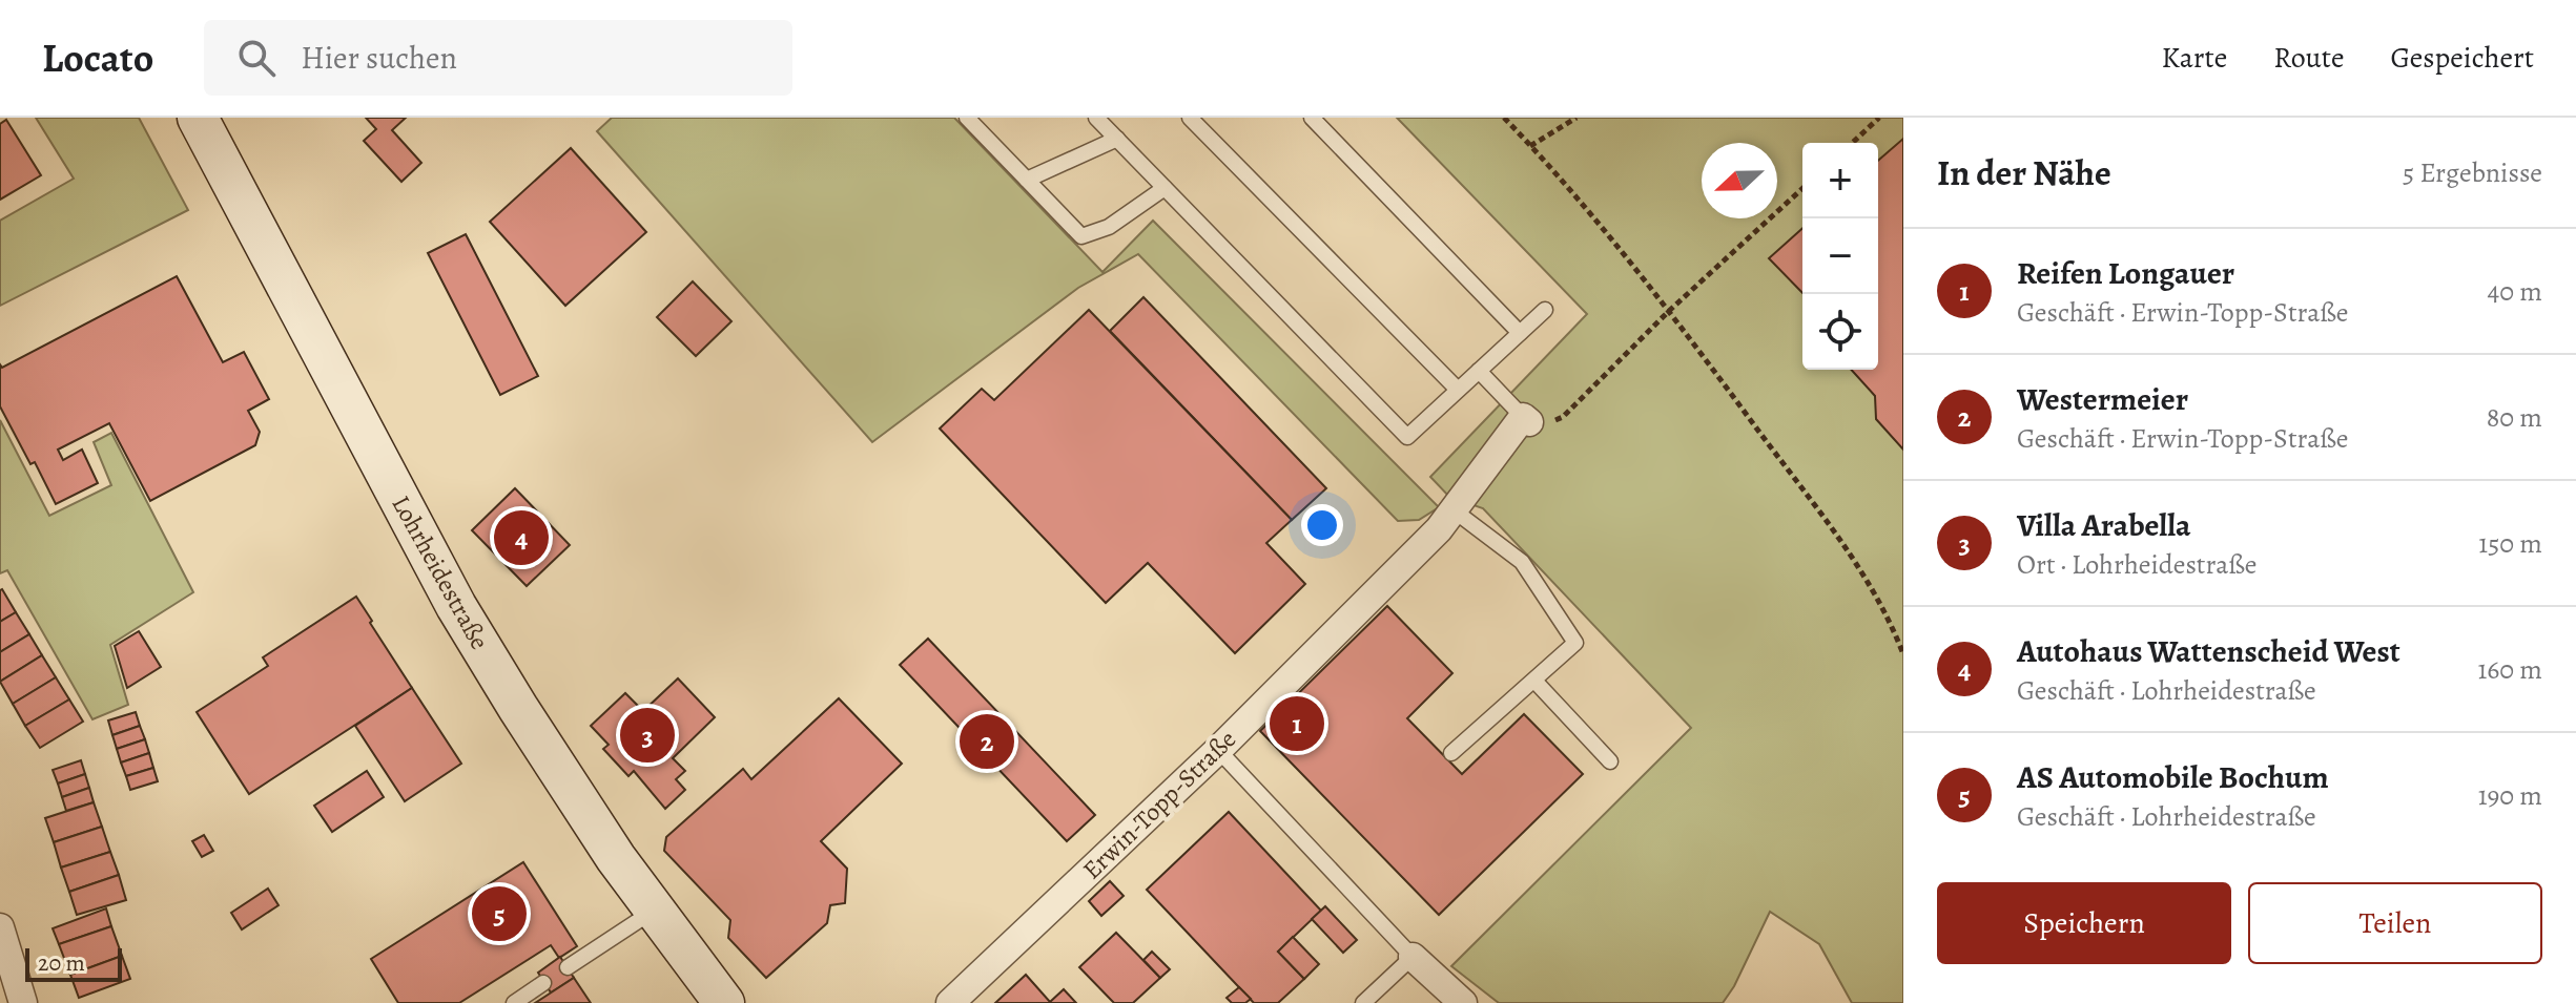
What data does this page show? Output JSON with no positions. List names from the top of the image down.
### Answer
{
  "streets": {
    "street": ["Lohrheidestraße", "Erwin-Topp-Straße"]
  },
  "scale_bar": "20 m",
  "north": "left",
  "page": {
    "header": "Locato",
    "search": "Hier suchen",
    "nav": ["Karte", "Route", "Gespeichert"],
    "heading": ["In der Nähe", "5 Ergebnisse"],
    "map_buttons": ["+", "−"],
    "list": [
      {
        "mark": "1",
        "name": "Reifen Longauer",
        "note": "Geschäft · Erwin-Topp-Straße",
        "value": "40 m"
      },
      {
        "mark": "2",
        "name": "Westermeier",
        "note": "Geschäft · Erwin-Topp-Straße",
        "value": "80 m"
      },
      {
        "mark": "3",
        "name": "Villa Arabella",
        "note": "Ort · Lohrheidestraße",
        "value": "150 m"
      },
      {
        "mark": "4",
        "name": "Autohaus Wattenscheid West",
        "note": "Geschäft · Lohrheidestraße",
        "value": "160 m"
      },
      {
        "mark": "5",
        "name": "AS Automobile Bochum",
        "note": "Geschäft · Lohrheidestraße",
        "value": "190 m"
      }
    ],
    "pins": [
      "4",
      "1",
      "3",
      "2",
      "5"
    ],
    "buttons": ["Speichern", "Teilen"],
    "scale": "20 m"
  }
}
